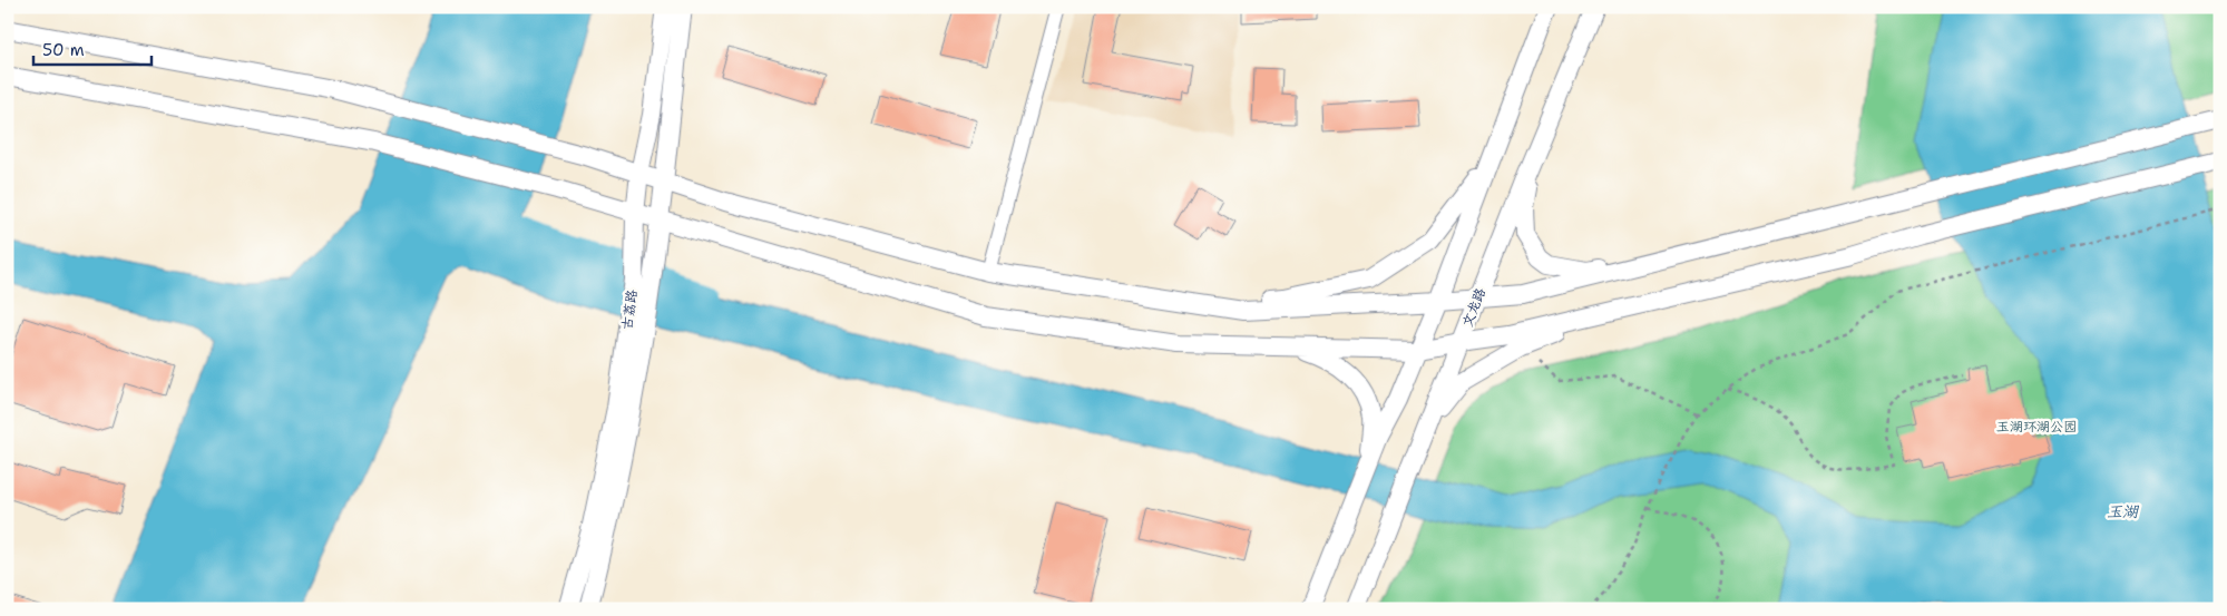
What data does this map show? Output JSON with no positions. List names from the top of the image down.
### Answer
{
  "streets": {
    "main road": ["文龙路", "古荔路"]
  },
  "water": ["玉湖"],
  "parks": ["玉湖环湖公园"],
  "scale_bar": "50 m"
}
